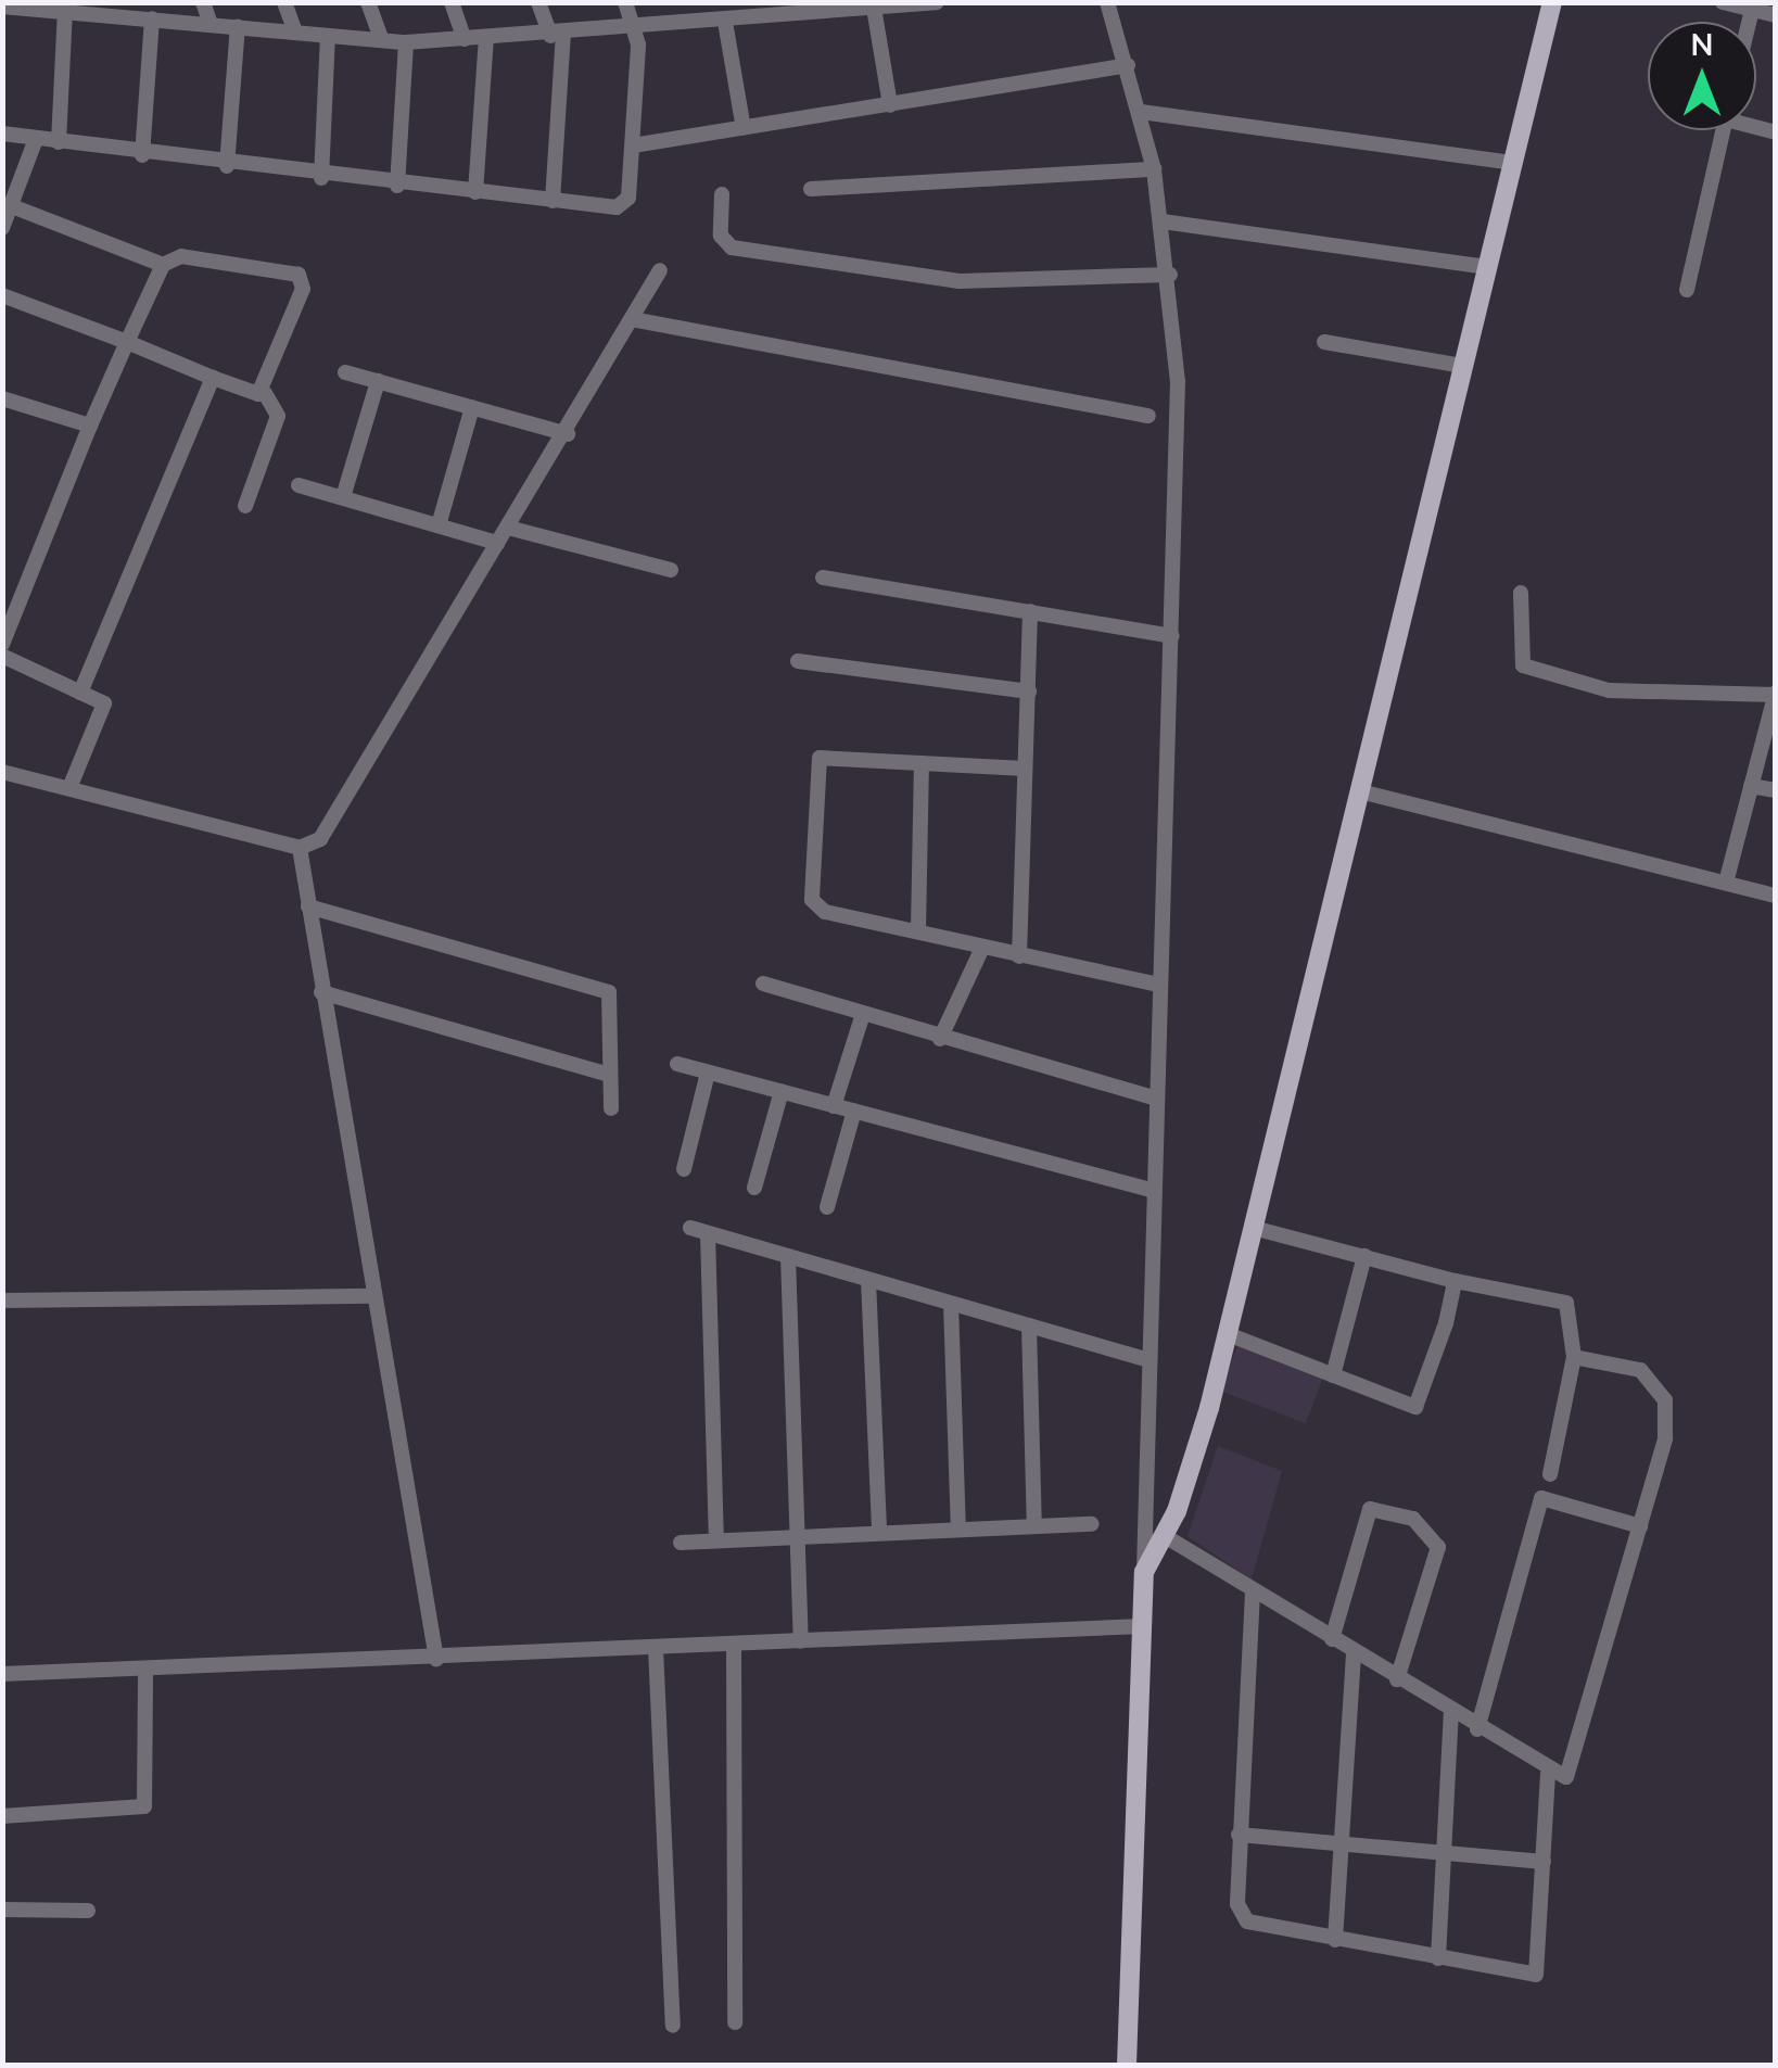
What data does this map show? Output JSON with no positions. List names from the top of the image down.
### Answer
{
  "north": "top"
}
